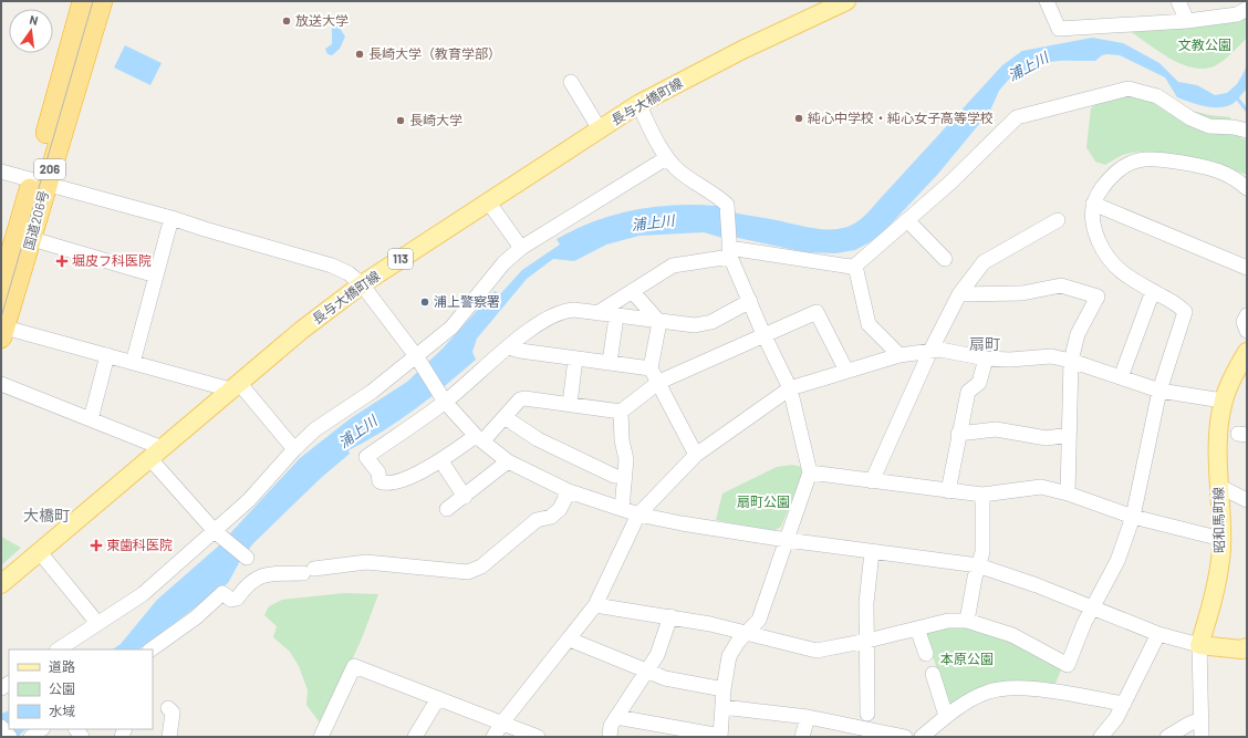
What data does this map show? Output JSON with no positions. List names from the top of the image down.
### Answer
{
  "streets": {
    "highway": ["206", "国道206号"],
    "main road": ["長与大橋町線", "113", "昭和馬町線"]
  },
  "districts": ["扇町", "大橋町"],
  "water": ["浦上川"],
  "parks": ["文教公園", "扇町公園", "本原公園"],
  "places": {
    "other": [
      "放送大学",
      "長崎大学（教育学部）",
      "純心中学校・純心女子高等学校",
      "長崎大学",
      "浦上警察署"
    ],
    "health": ["堀皮フ科医院", "東歯科医院"]
  },
  "legend": ["道路", "公園", "水域"],
  "north": "top"
}
